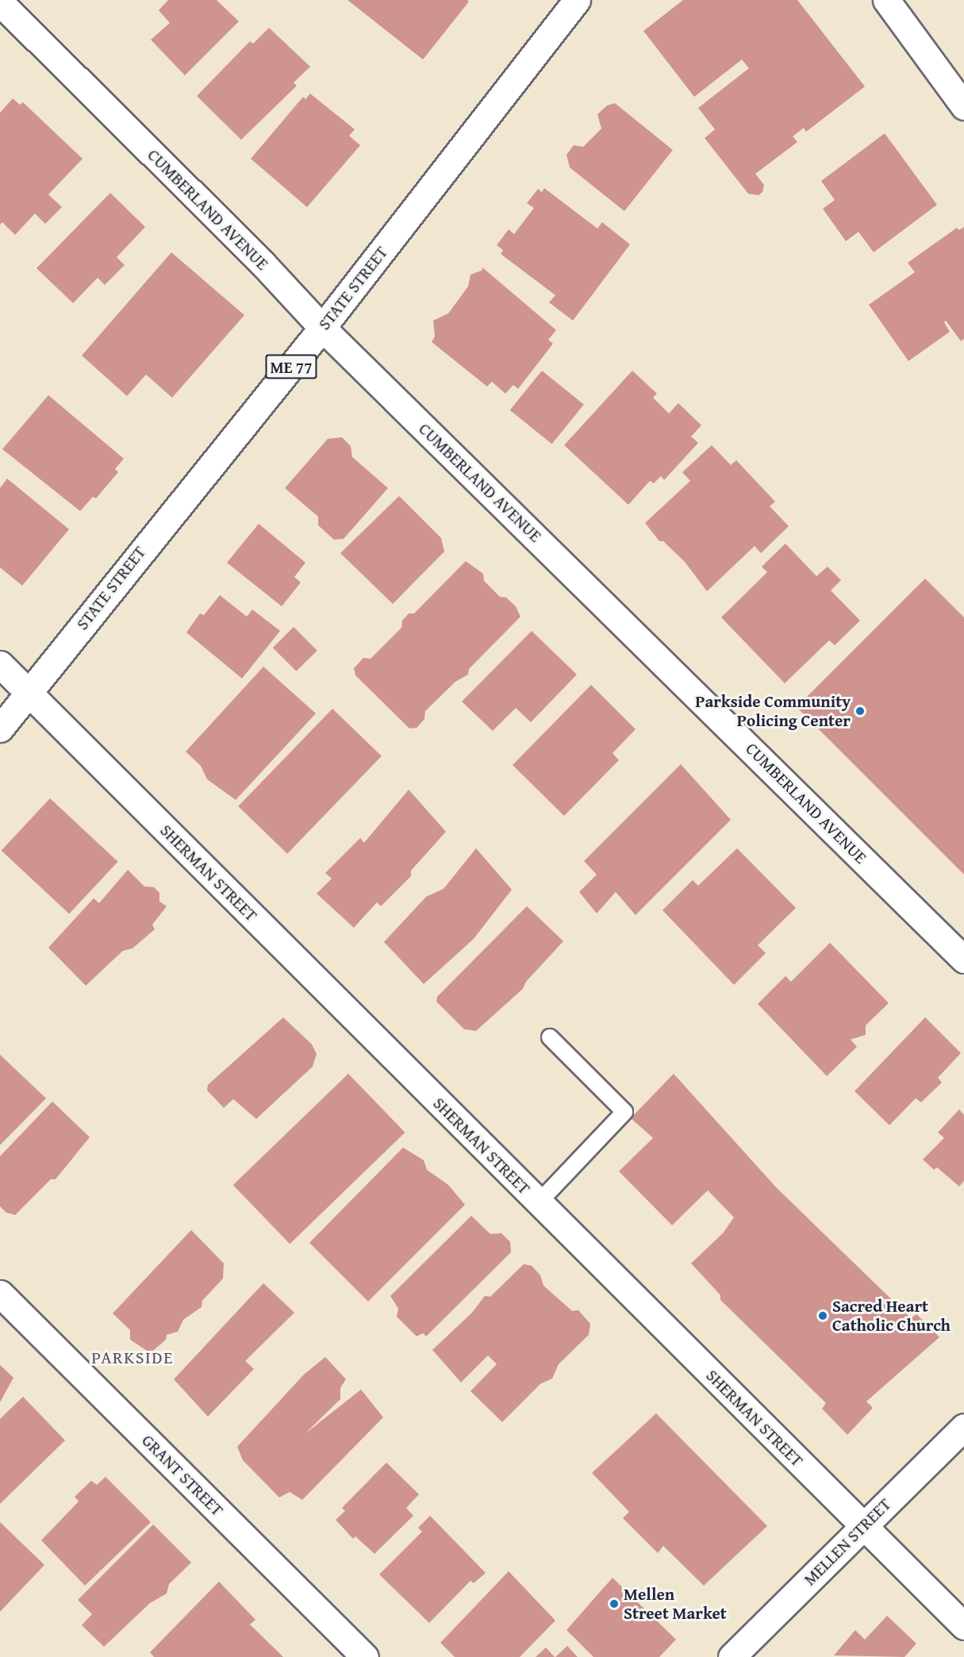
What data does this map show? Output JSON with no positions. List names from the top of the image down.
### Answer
{
  "streets": {
    "street": [
      "CUMBERLAND AVENUE",
      "STATE STREET",
      "ME 77",
      "SHERMAN STREET",
      "GRANT STREET",
      "MELLEN STREET"
    ]
  },
  "crossings": [
    ["CUMBERLAND AVENUE", "STATE STREET"],
    ["STATE STREET", "SHERMAN STREET"],
    ["SHERMAN STREET", "MELLEN STREET"]
  ],
  "districts": ["PARKSIDE"],
  "places": ["Parkside Community Policing Center", "Sacred Heart Catholic Church", "Mellen Street Market"]
}
